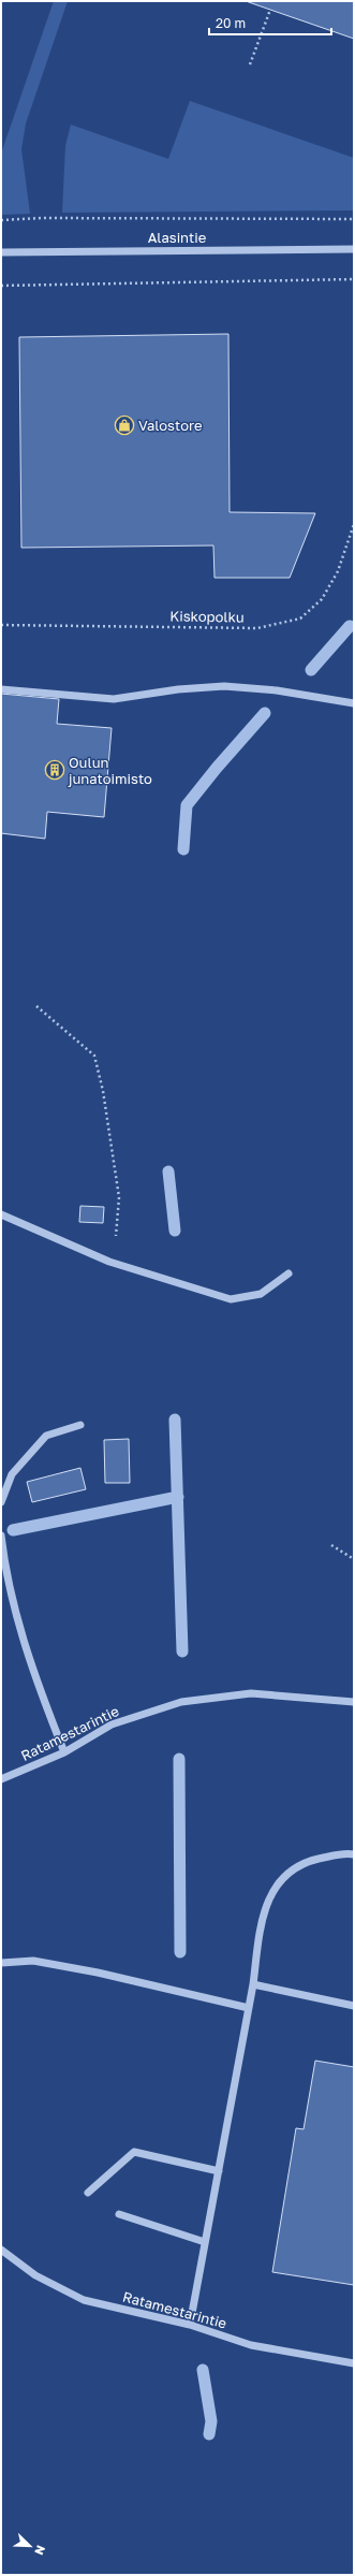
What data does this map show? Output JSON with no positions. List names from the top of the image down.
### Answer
{
  "streets": {
    "street": ["Alasintie", "Ratamestarintie"],
    "path": ["Kiskopolku"]
  },
  "places": {
    "shop": ["Valostore"],
    "building": ["Oulun junatoimisto"]
  },
  "scale_bar": "20 m",
  "north": "bottom right"
}
